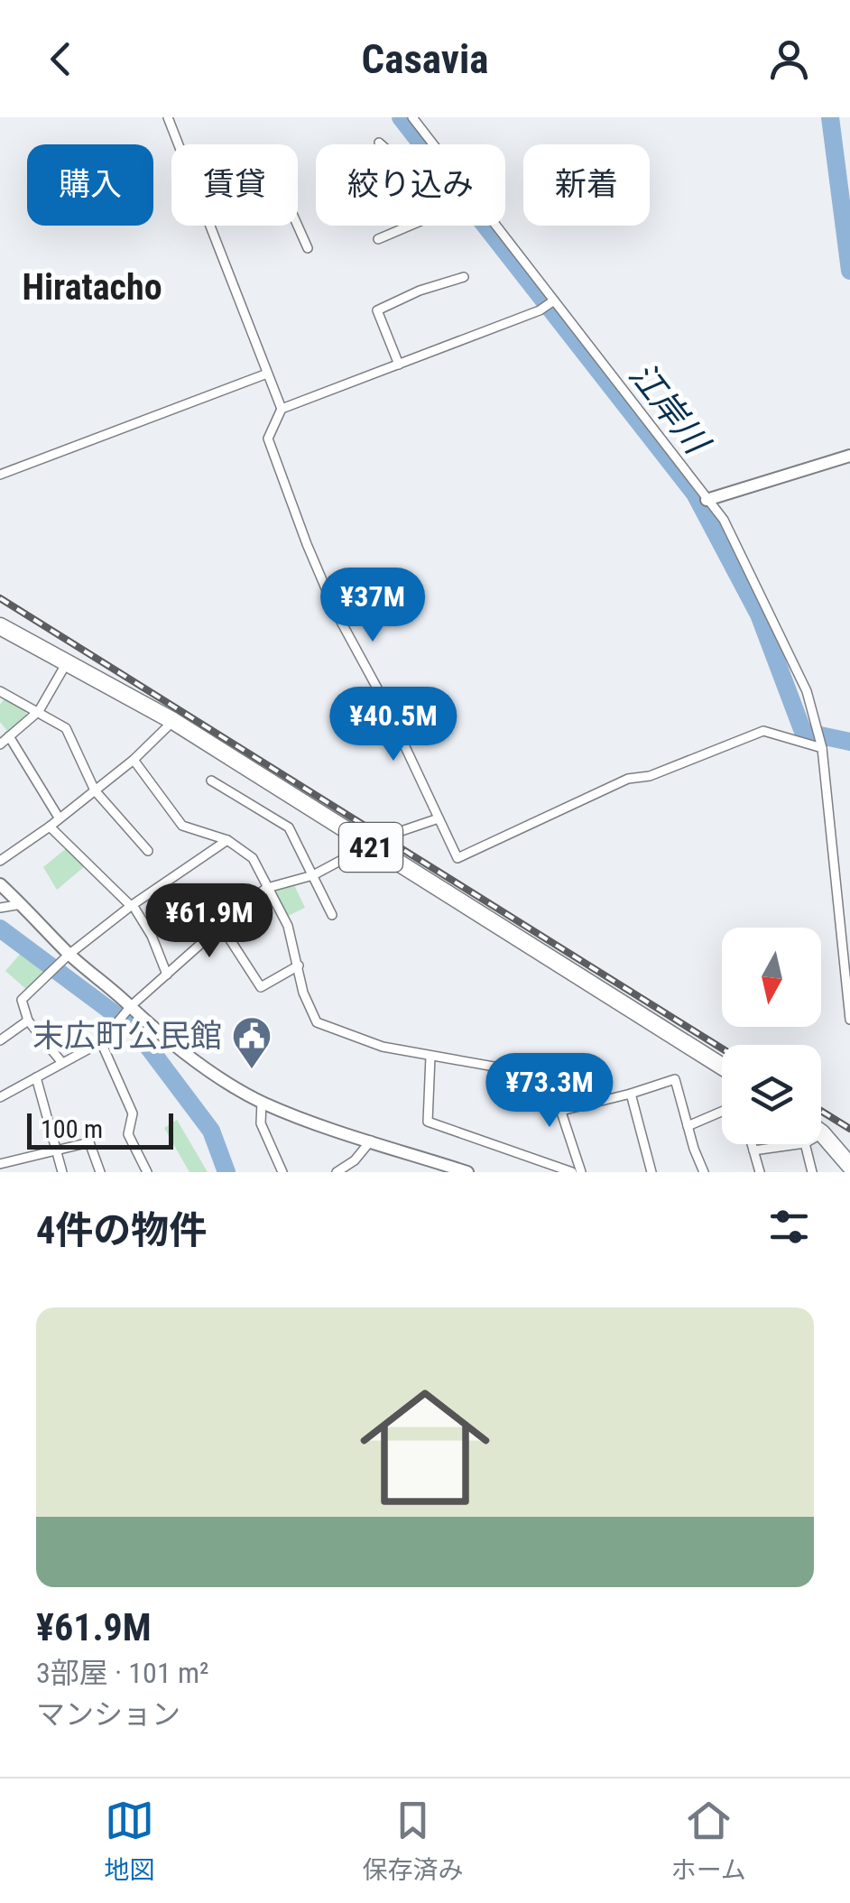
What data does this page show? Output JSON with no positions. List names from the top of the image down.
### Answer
{
  "streets": {
    "highway": ["421"]
  },
  "districts": ["Hiratacho"],
  "water": ["江岸川"],
  "places": {
    "public building": ["末広町公民館"]
  },
  "scale_bar": "100 m",
  "north": "bottom",
  "page": {
    "header": "Casavia",
    "chip": [
      "購入",
      "賃貸",
      "絞り込み",
      "新着"
    ],
    "price": [
      "¥37M",
      "¥40.5M",
      "¥61.9M",
      "¥73.3M"
    ],
    "scale": "100 m",
    "heading": "4件の物件",
    "list": [
      {
        "name": "¥61.9M",
        "note": "3部屋 · 101 m² · マンション"
      }
    ],
    "tabs": ["地図", "保存済み", "ホーム"]
  }
}
